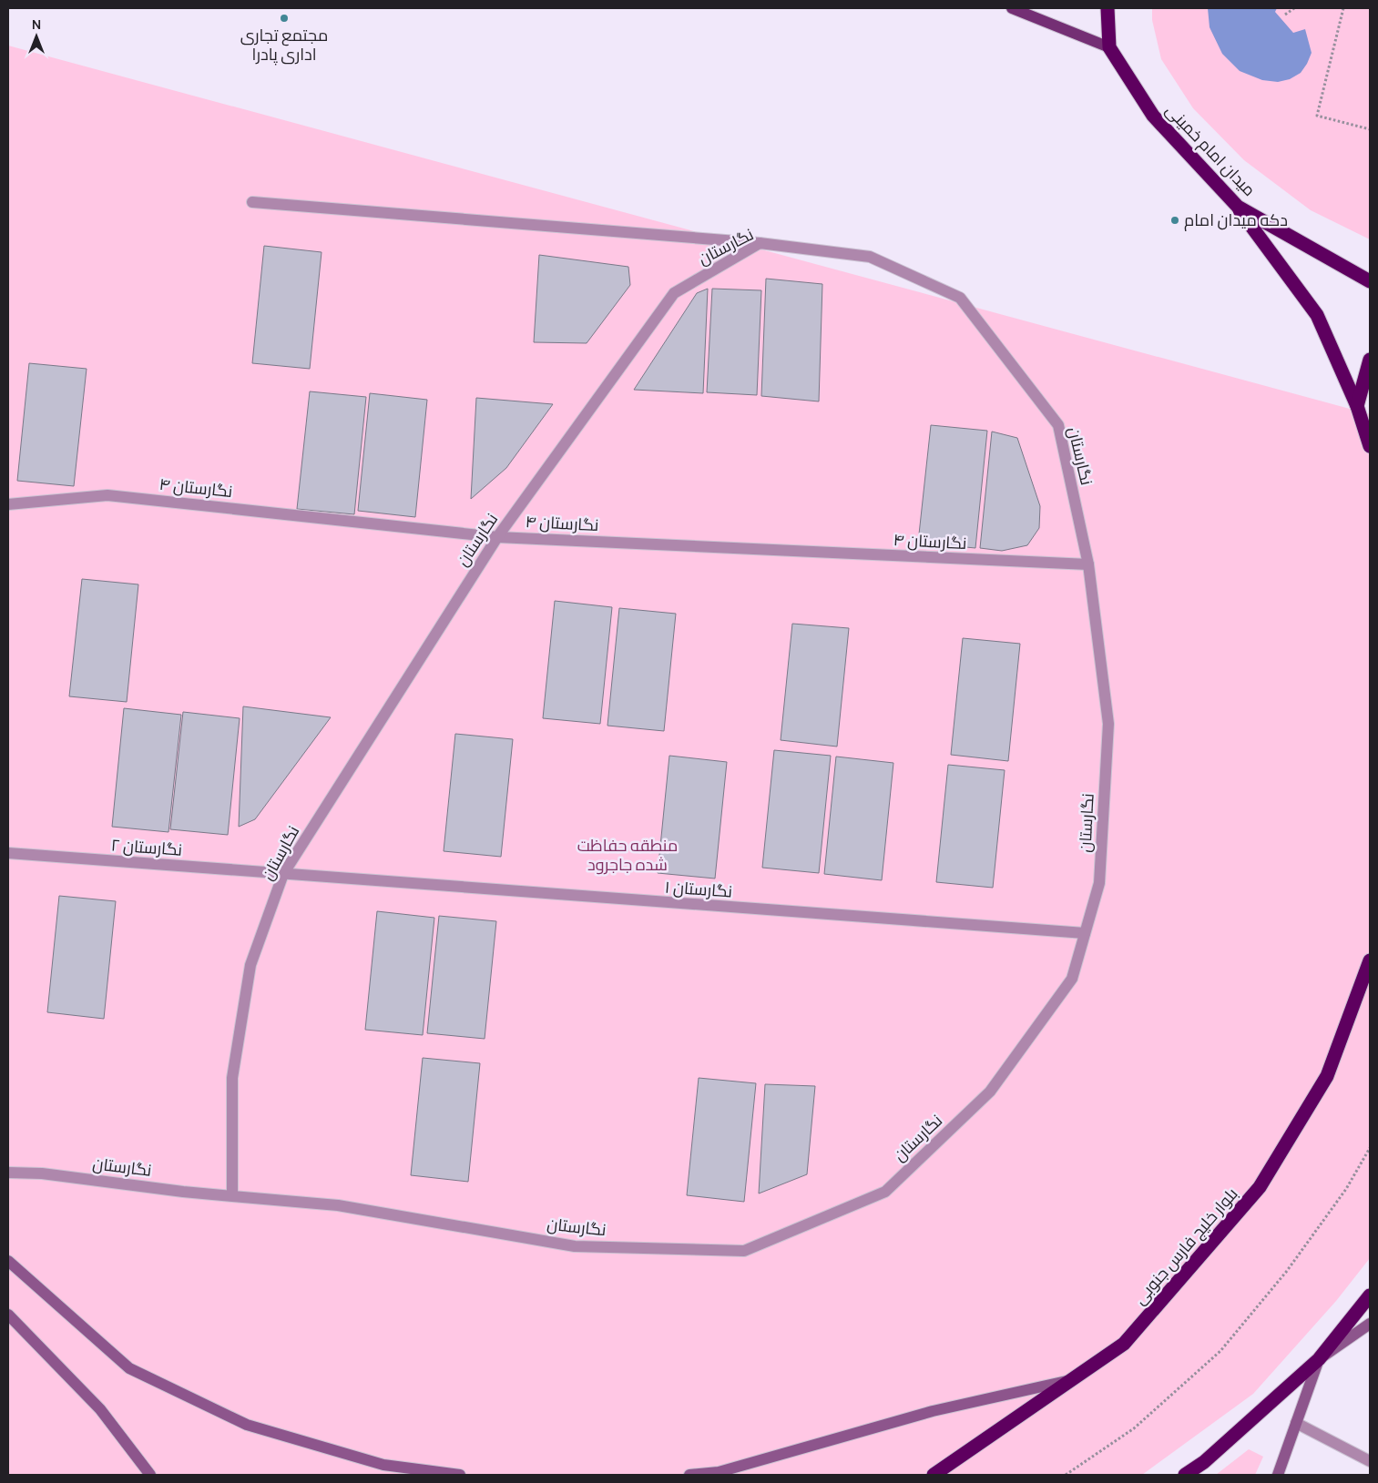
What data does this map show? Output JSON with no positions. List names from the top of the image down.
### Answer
{
  "streets": {
    "highway": ["میدان امام خمینی", "بلوار خلیج فارس جنوبی"],
    "street": [
      "نگارستان",
      "نگارستان ۴",
      "نگارستان ۲",
      "نگارستان ۱"
    ]
  },
  "crossings": [
    ["نگارستان", "نگارستان ۴"],
    ["نگارستان", "نگارستان ۲"],
    ["نگارستان", "نگارستان ۱"],
    ["نگارستان ۲", "نگارستان ۱"]
  ],
  "parks": ["منطقه حفاظت شده جاجرود"],
  "places": ["مجتمع تجاری اداری پادرا", "دکه میدان امام"],
  "north": "top"
}
